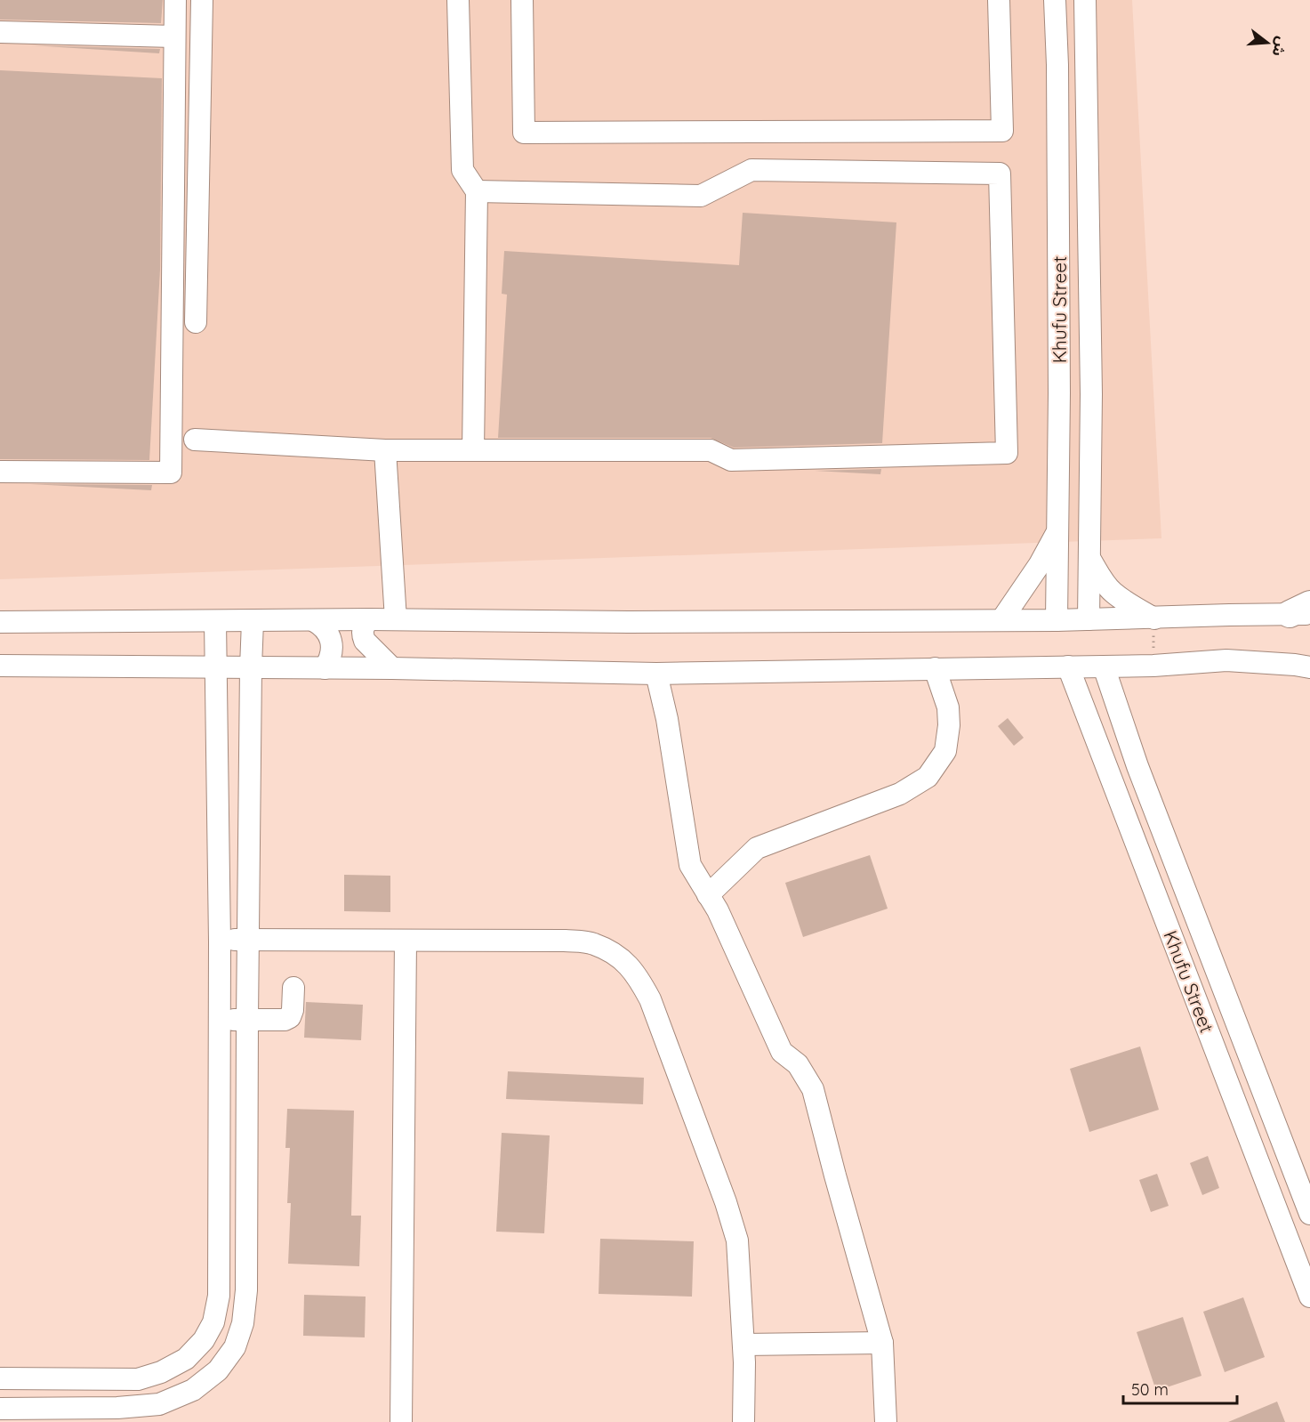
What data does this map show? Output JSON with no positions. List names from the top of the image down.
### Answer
{
  "streets": {
    "street": ["Khufu Street"]
  },
  "scale_bar": "50 m",
  "north": "right"
}
